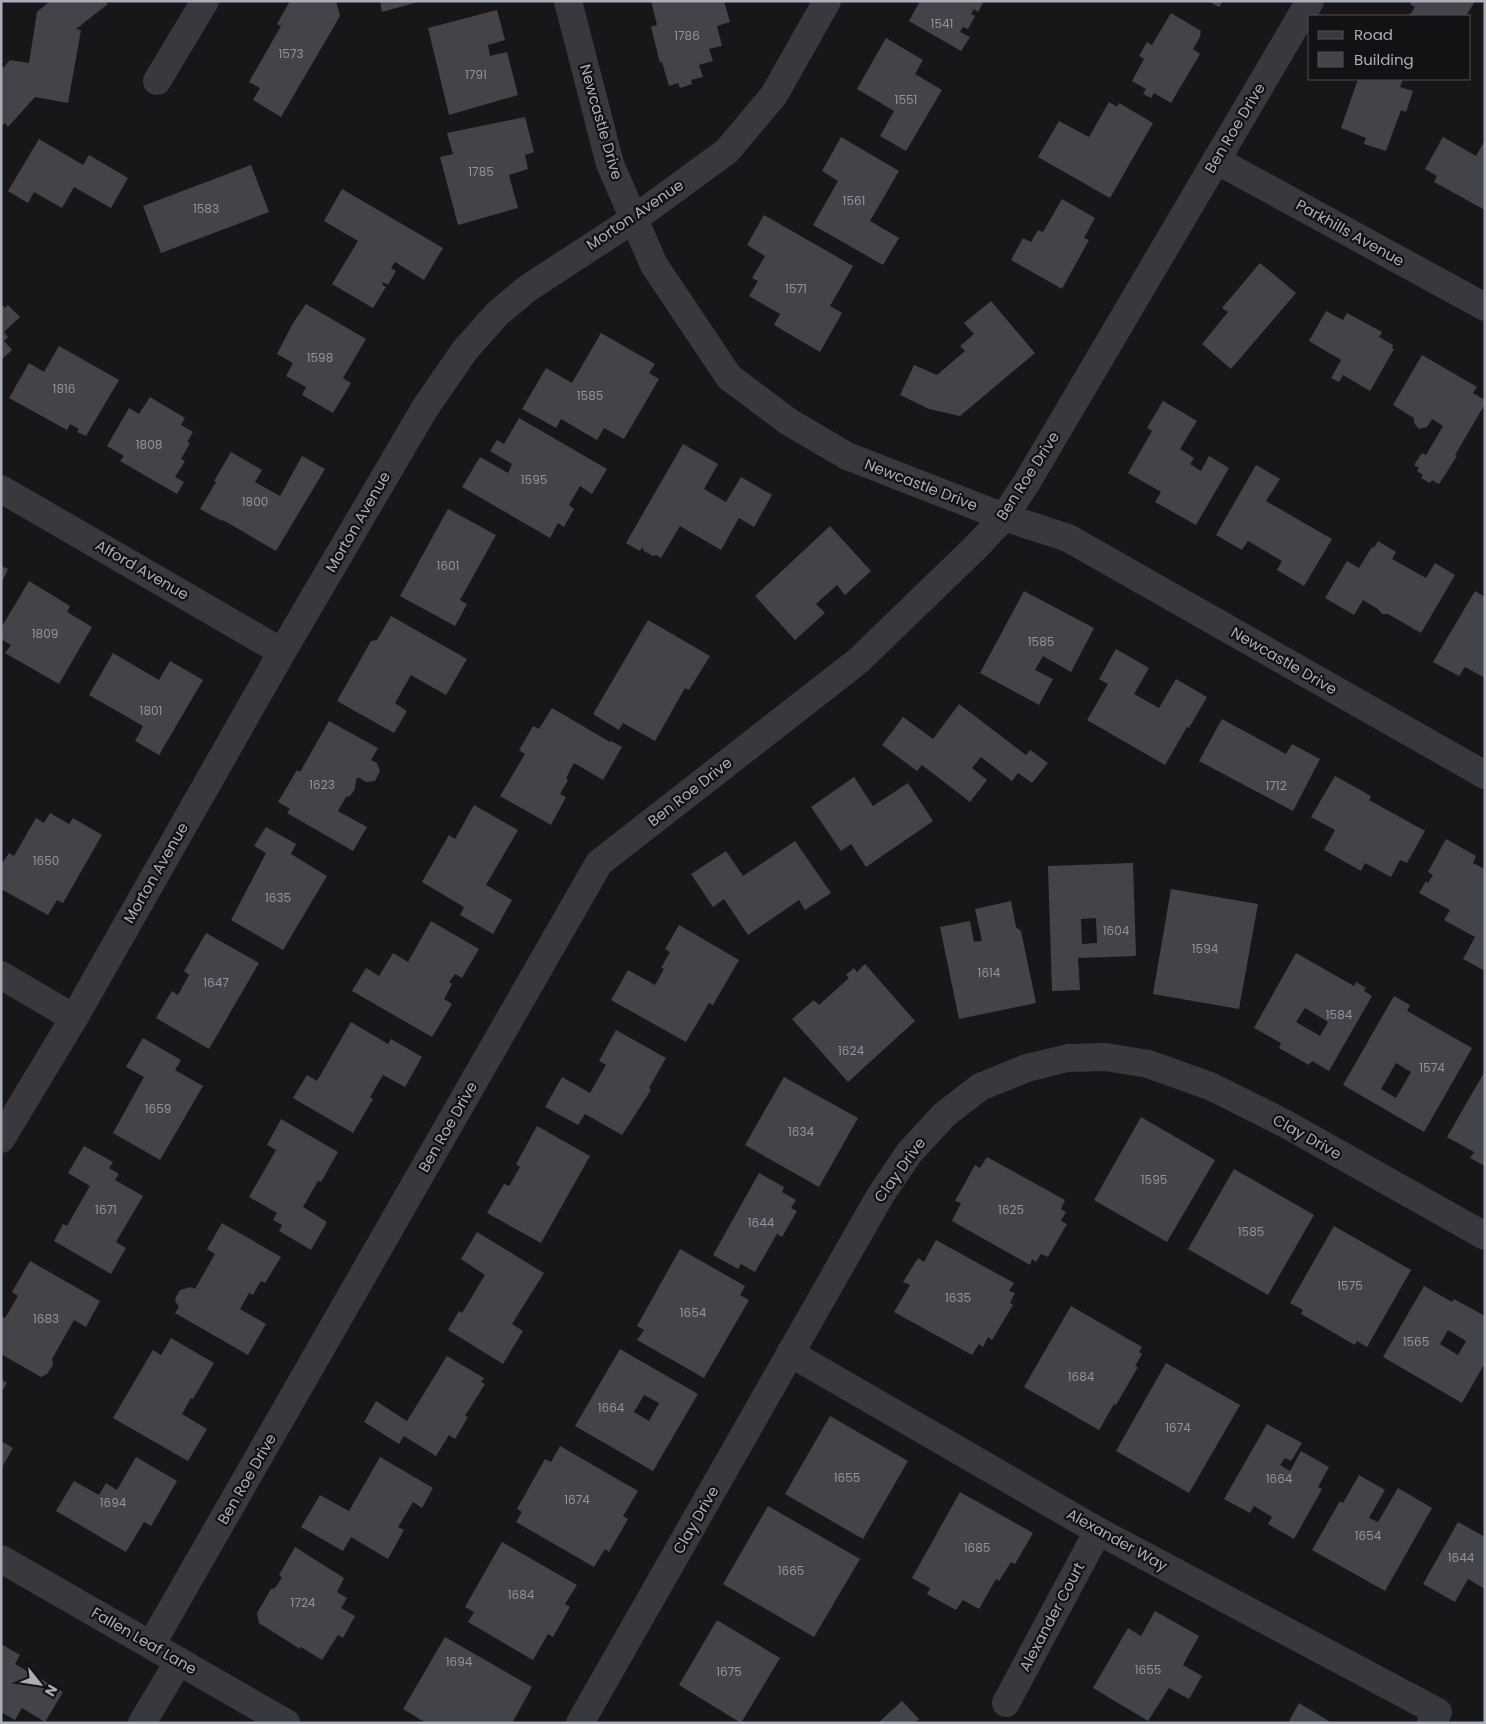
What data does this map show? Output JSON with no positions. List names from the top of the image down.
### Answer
{
  "streets": {
    "street": [
      "Newcastle Drive",
      "Ben Roe Drive",
      "Morton Avenue",
      "Parkhills Avenue",
      "Alford Avenue",
      "Clay Drive",
      "Alexander Way",
      "Alexander Court",
      "Fallen Leaf Lane"
    ]
  },
  "crossings": [
    ["Newcastle Drive", "Ben Roe Drive"],
    ["Newcastle Drive", "Morton Avenue"],
    ["Ben Roe Drive", "Parkhills Avenue"],
    ["Ben Roe Drive", "Fallen Leaf Lane"],
    ["Morton Avenue", "Alford Avenue"],
    ["Clay Drive", "Alexander Way"],
    ["Alexander Way", "Alexander Court"]
  ],
  "house_numbers": [
    "1541",
    "1786",
    "1573",
    "1791",
    "1551",
    "1785",
    "1561",
    "1583",
    "1571",
    "1598",
    "1816",
    "1585",
    "1808",
    "1595",
    "1800",
    "1601",
    "1809",
    "1585",
    "1801",
    "1623",
    "1712",
    "1650",
    "1635",
    "1604",
    "1594",
    "1614",
    "1647",
    "1584",
    "1624",
    "1574",
    "1659",
    "1634",
    "1595",
    "1671",
    "1625",
    "1644",
    "1585",
    "1575",
    "1635",
    "1654",
    "1683",
    "1565",
    "1684",
    "1664",
    "1674",
    "1655",
    "1664",
    "1674",
    "1694",
    "1654",
    "1685",
    "1644",
    "1665",
    "1684",
    "1724",
    "1694",
    "1655",
    "1675"
  ],
  "legend": ["Road", "Building"],
  "north": "bottom right"
}
